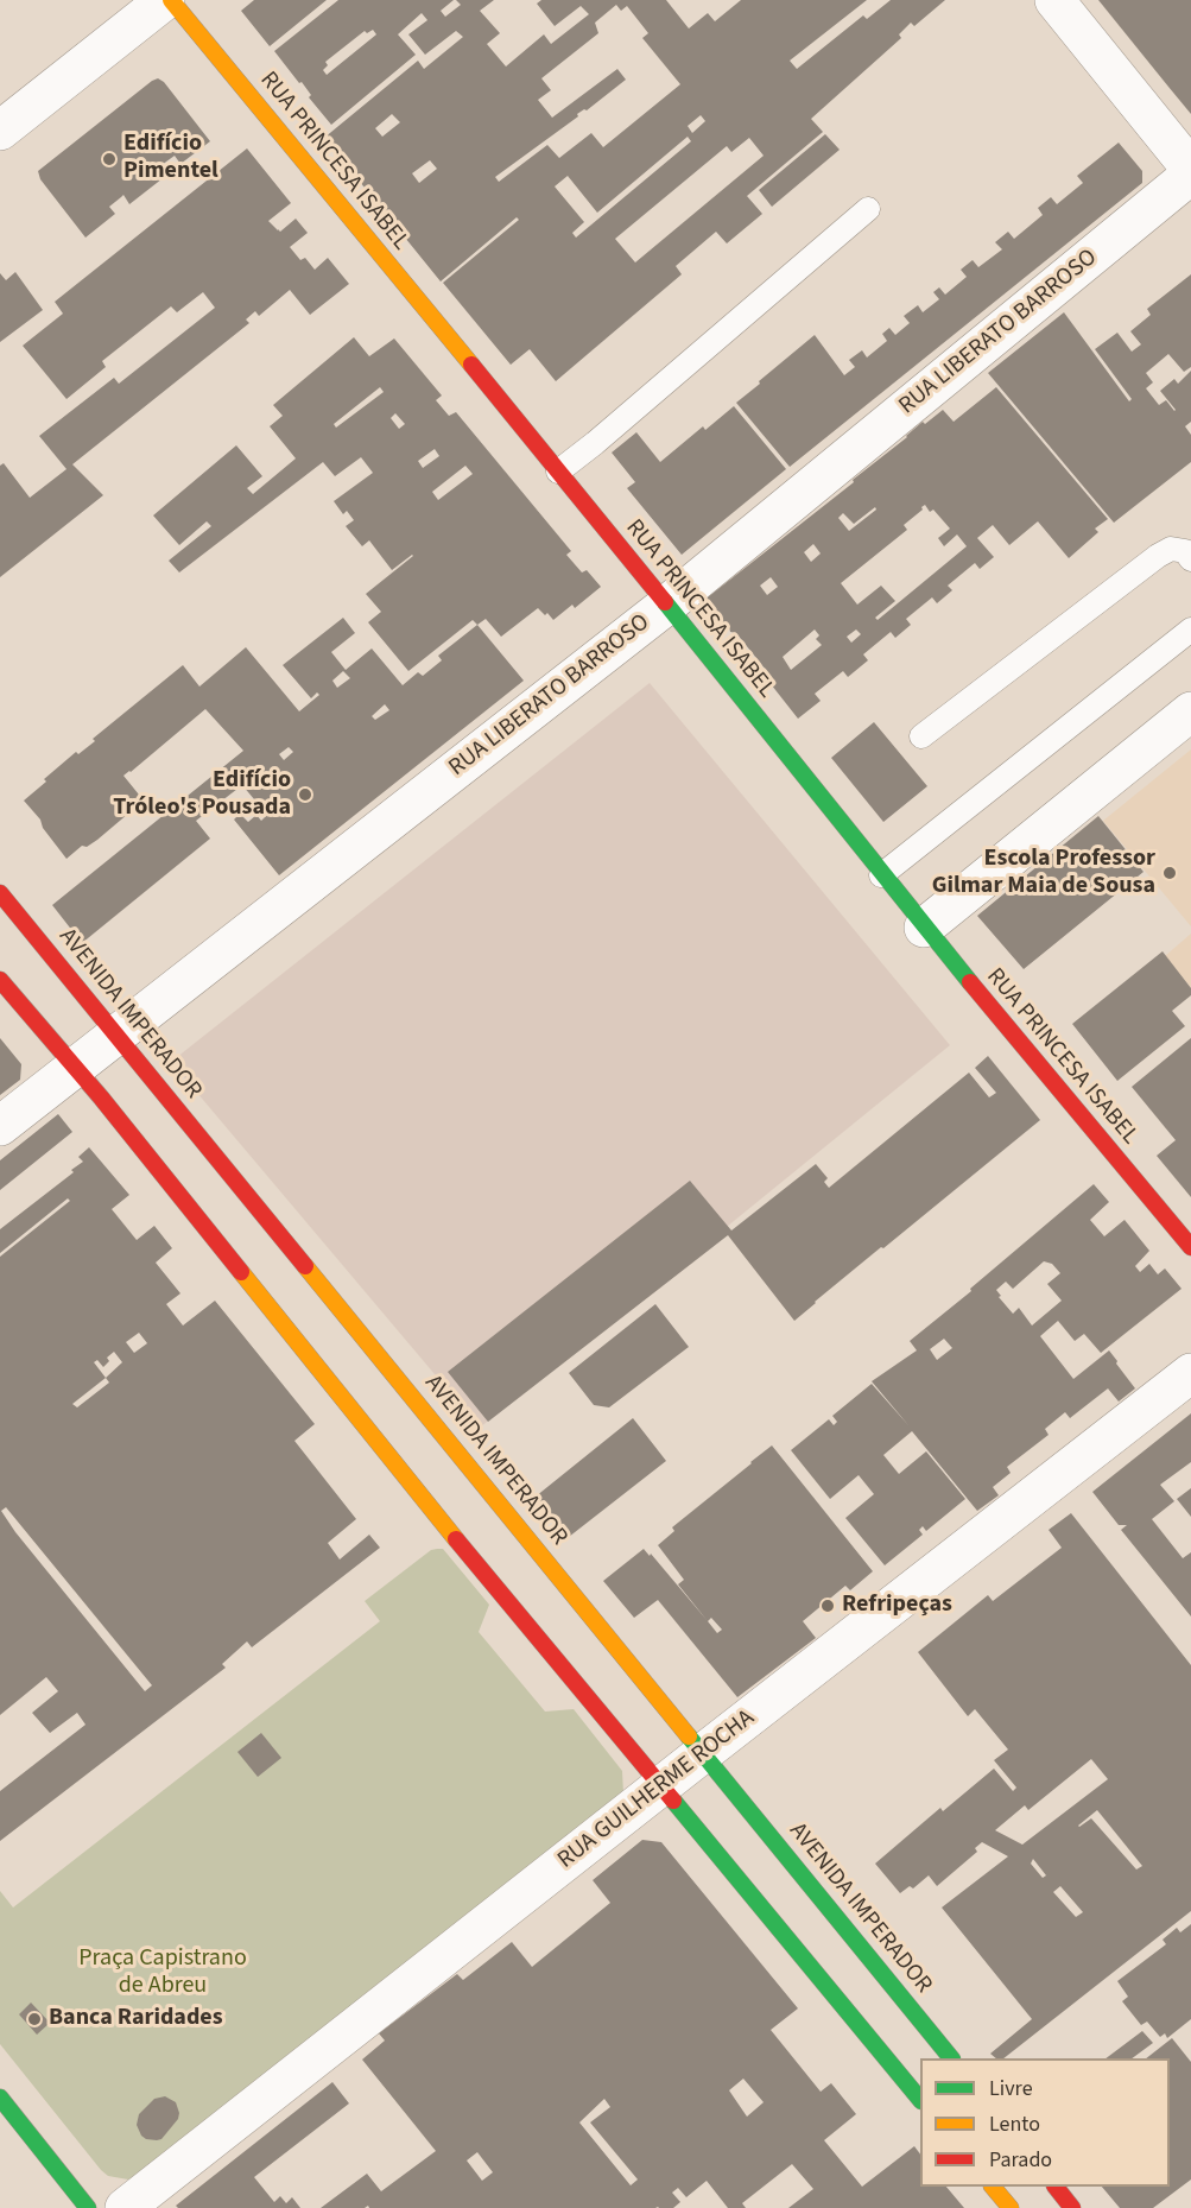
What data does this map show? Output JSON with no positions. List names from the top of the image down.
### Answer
{
  "streets": {
    "main road": ["RUA PRINCESA ISABEL", "AVENIDA IMPERADOR"],
    "street": ["RUA LIBERATO BARROSO", "RUA GUILHERME ROCHA"]
  },
  "crossings": [
    ["RUA PRINCESA ISABEL", "RUA LIBERATO BARROSO"],
    ["RUA LIBERATO BARROSO", "AVENIDA IMPERADOR"],
    ["AVENIDA IMPERADOR", "RUA GUILHERME ROCHA"]
  ],
  "parks": ["Praça Capistrano de Abreu"],
  "places": [
    "Edifício Pimentel",
    "Edifício Tróleo's Pousada",
    "Escola Professor Gilmar Maia de Sousa",
    "Refripeças",
    "Banca Raridades"
  ],
  "legend": ["Livre", "Lento", "Parado"]
}
